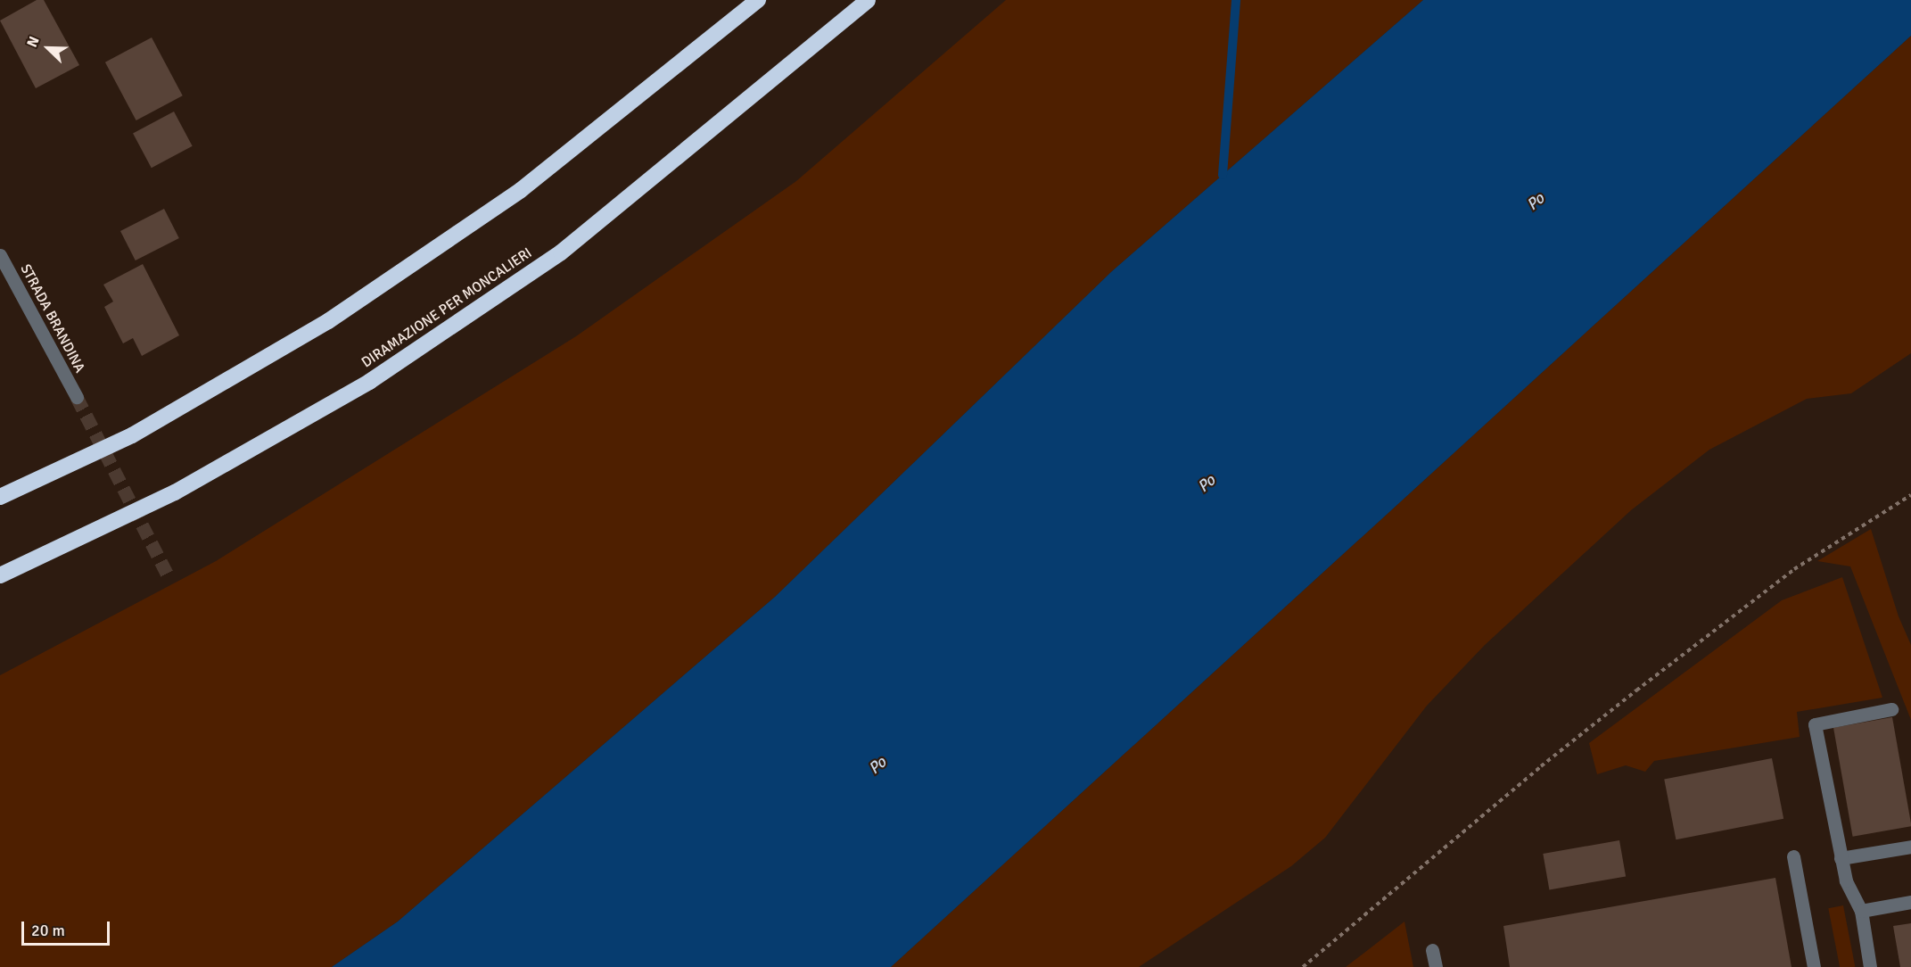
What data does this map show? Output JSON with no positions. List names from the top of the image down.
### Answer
{
  "streets": {
    "highway": ["DIRAMAZIONE PER MONCALIERI"],
    "street": ["STRADA BRANDINA"]
  },
  "water": ["Po"],
  "scale_bar": "20 m",
  "north": "top left"
}
